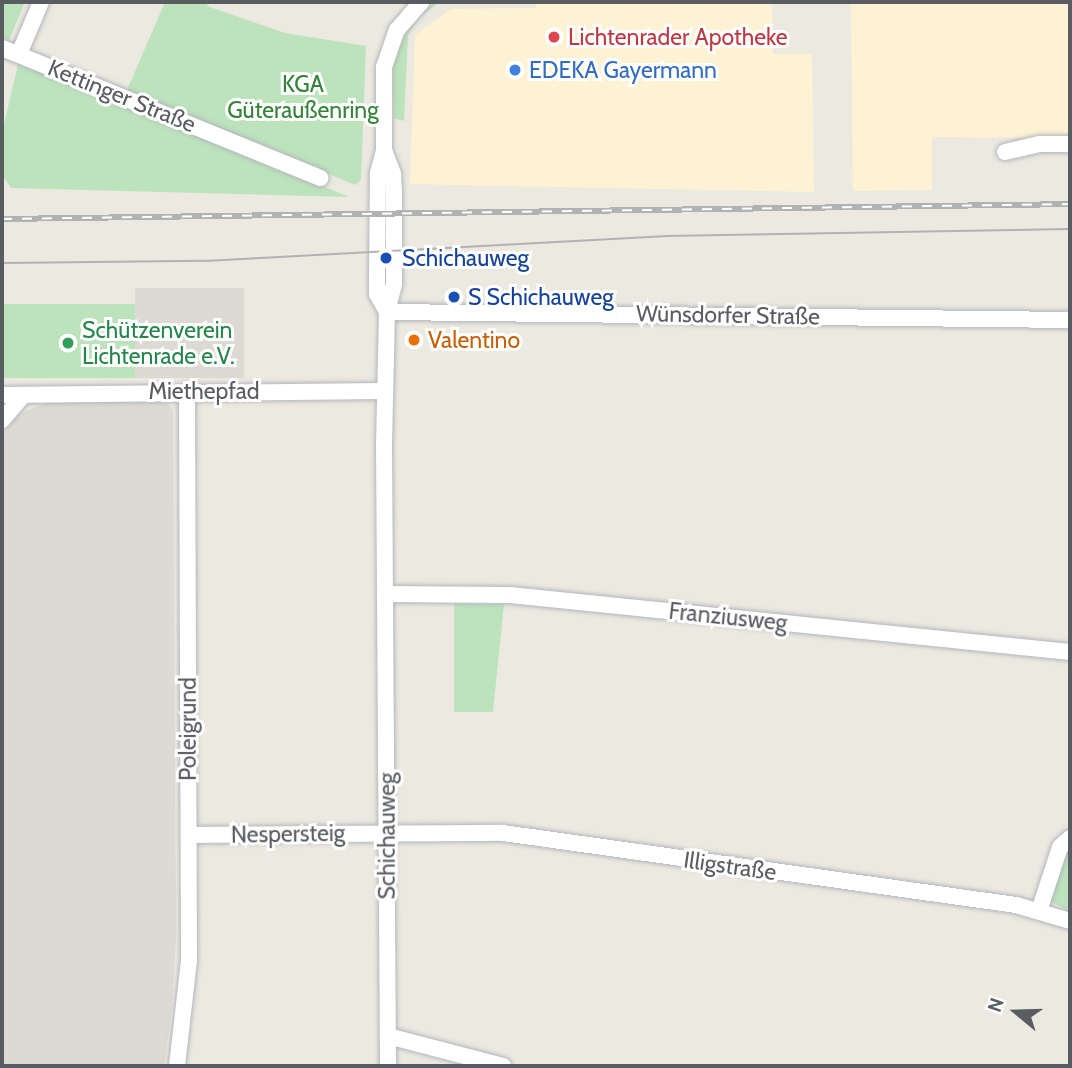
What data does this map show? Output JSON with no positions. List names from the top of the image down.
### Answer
{
  "streets": {
    "street": [
      "Kettinger Straße",
      "Wünsdorfer Straße",
      "Miethepfad",
      "Franziusweg",
      "Poleigrund",
      "Nespersteig",
      "Schichauweg",
      "Illigstraße"
    ]
  },
  "crossings": [
    ["Wünsdorfer Straße", "Schichauweg"],
    ["Miethepfad", "Poleigrund"],
    ["Miethepfad", "Schichauweg"],
    ["Franziusweg", "Schichauweg"],
    ["Poleigrund", "Nespersteig"],
    ["Nespersteig", "Schichauweg"],
    ["Nespersteig", "Illigstraße"],
    ["Schichauweg", "Illigstraße"]
  ],
  "parks": ["KGA Güteraußenring"],
  "places": [
    "Lichtenrader Apotheke",
    "EDEKA Gayermann",
    "Schichauweg",
    "S Schichauweg",
    "Valentino",
    "Schützenverein Lichtenrade e.V."
  ],
  "north": "left"
}
